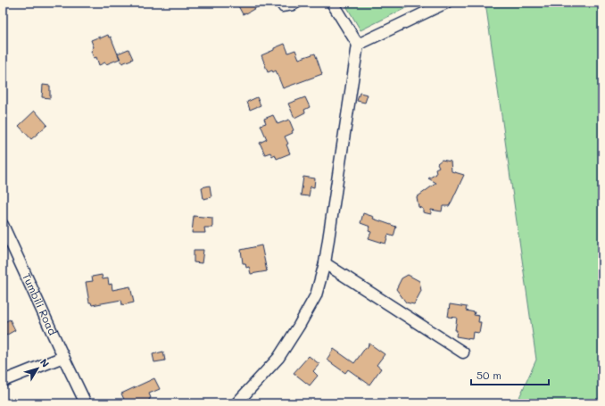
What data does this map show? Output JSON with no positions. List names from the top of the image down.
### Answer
{
  "streets": {
    "street": ["Tumbili Road"]
  },
  "scale_bar": "50 m",
  "north": "top right"
}
